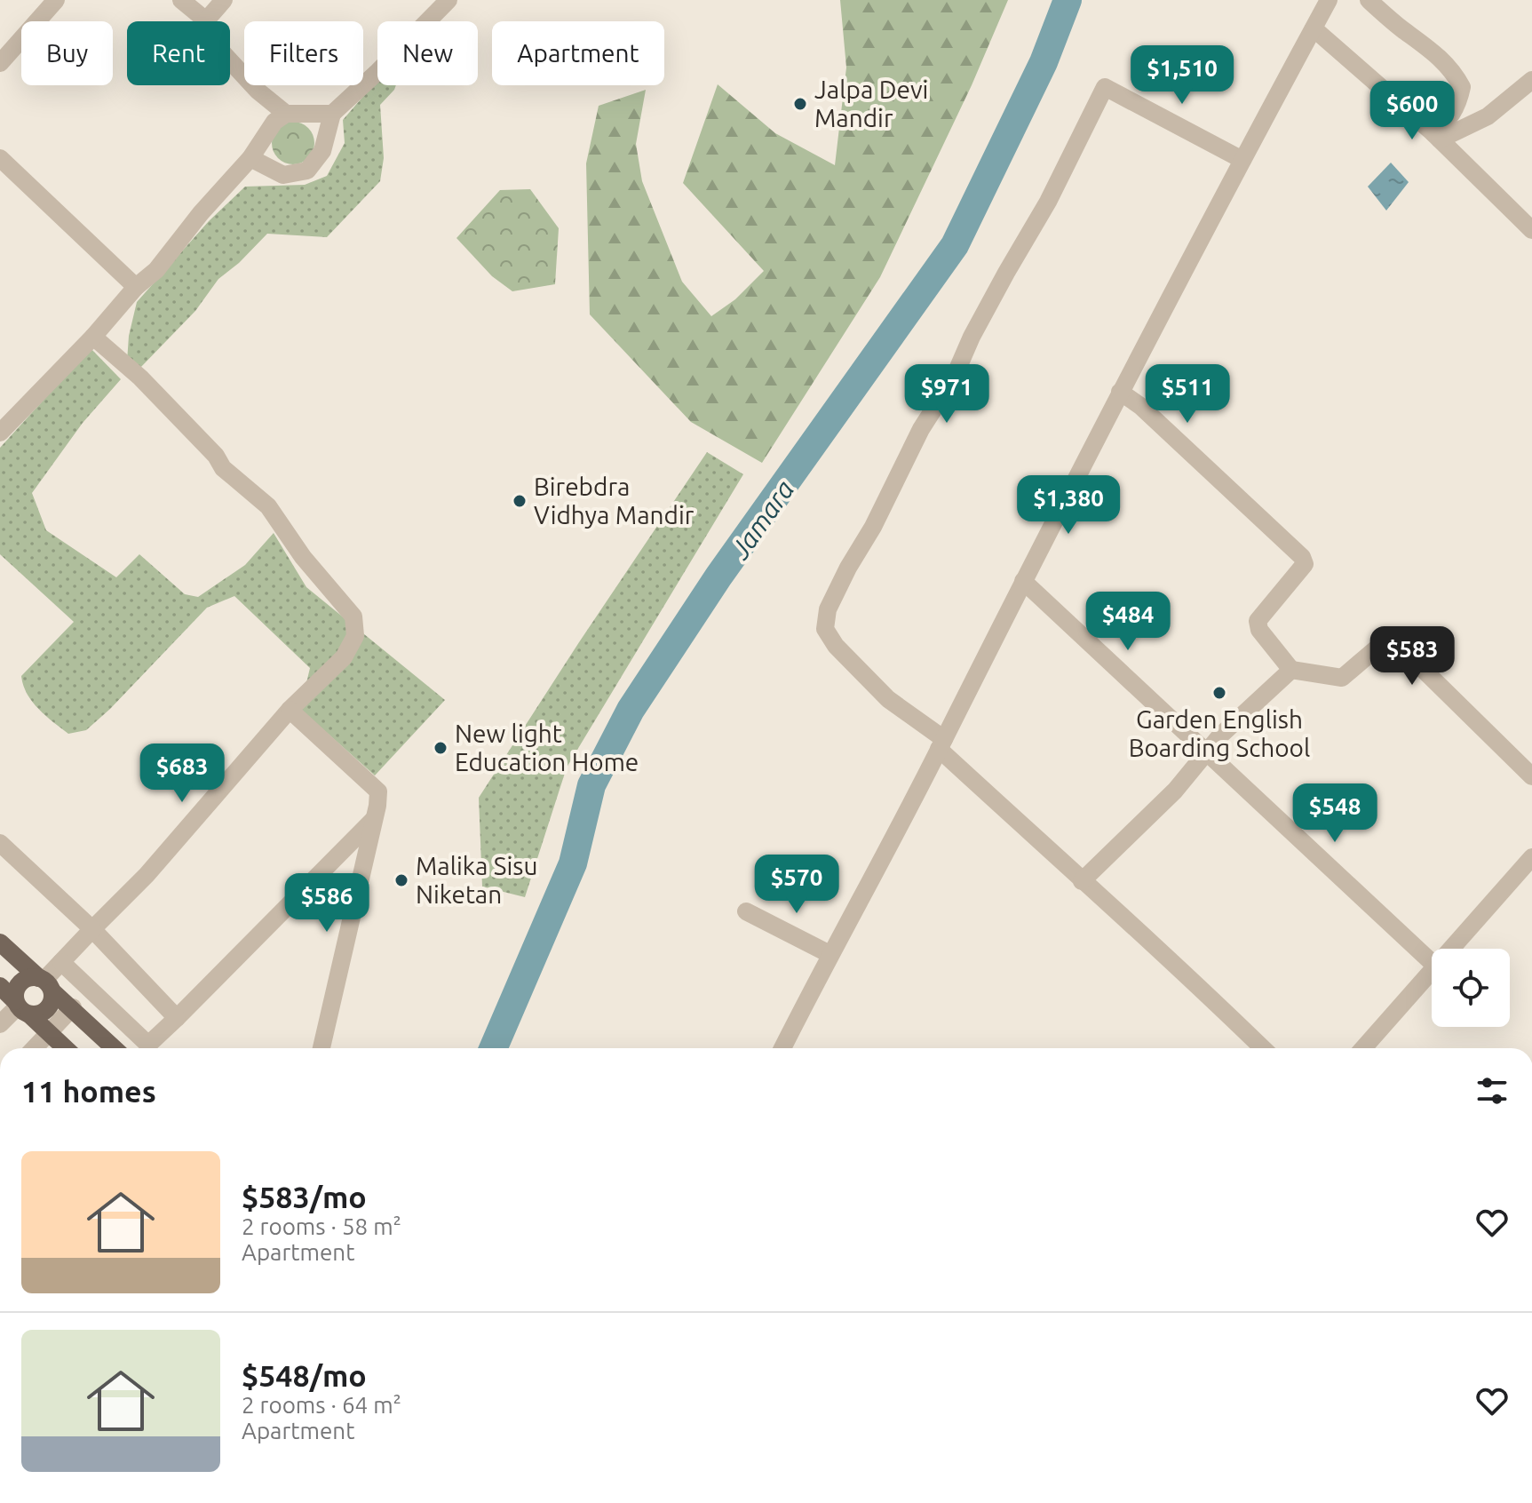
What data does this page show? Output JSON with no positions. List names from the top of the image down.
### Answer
{
  "water": ["Jamara"],
  "places": [
    "Jalpa Devi Mandir",
    "Birebdra Vidhya Mandir",
    "Garden English Boarding School",
    "New light Education Home",
    "Malika Sisu Niketan"
  ],
  "page": {
    "chip": [
      "Buy",
      "Rent",
      "Filters",
      "New",
      "Apartment"
    ],
    "price": [
      "$1,510",
      "$600",
      "$971",
      "$511",
      "$1,380",
      "$484",
      "$583",
      "$683",
      "$548",
      "$570",
      "$586"
    ],
    "heading": "11 homes",
    "list": [
      {
        "name": "$583/mo",
        "note": "2 rooms · 58 m² · Apartment"
      },
      {
        "name": "$548/mo",
        "note": "2 rooms · 64 m² · Apartment"
      }
    ]
  }
}
